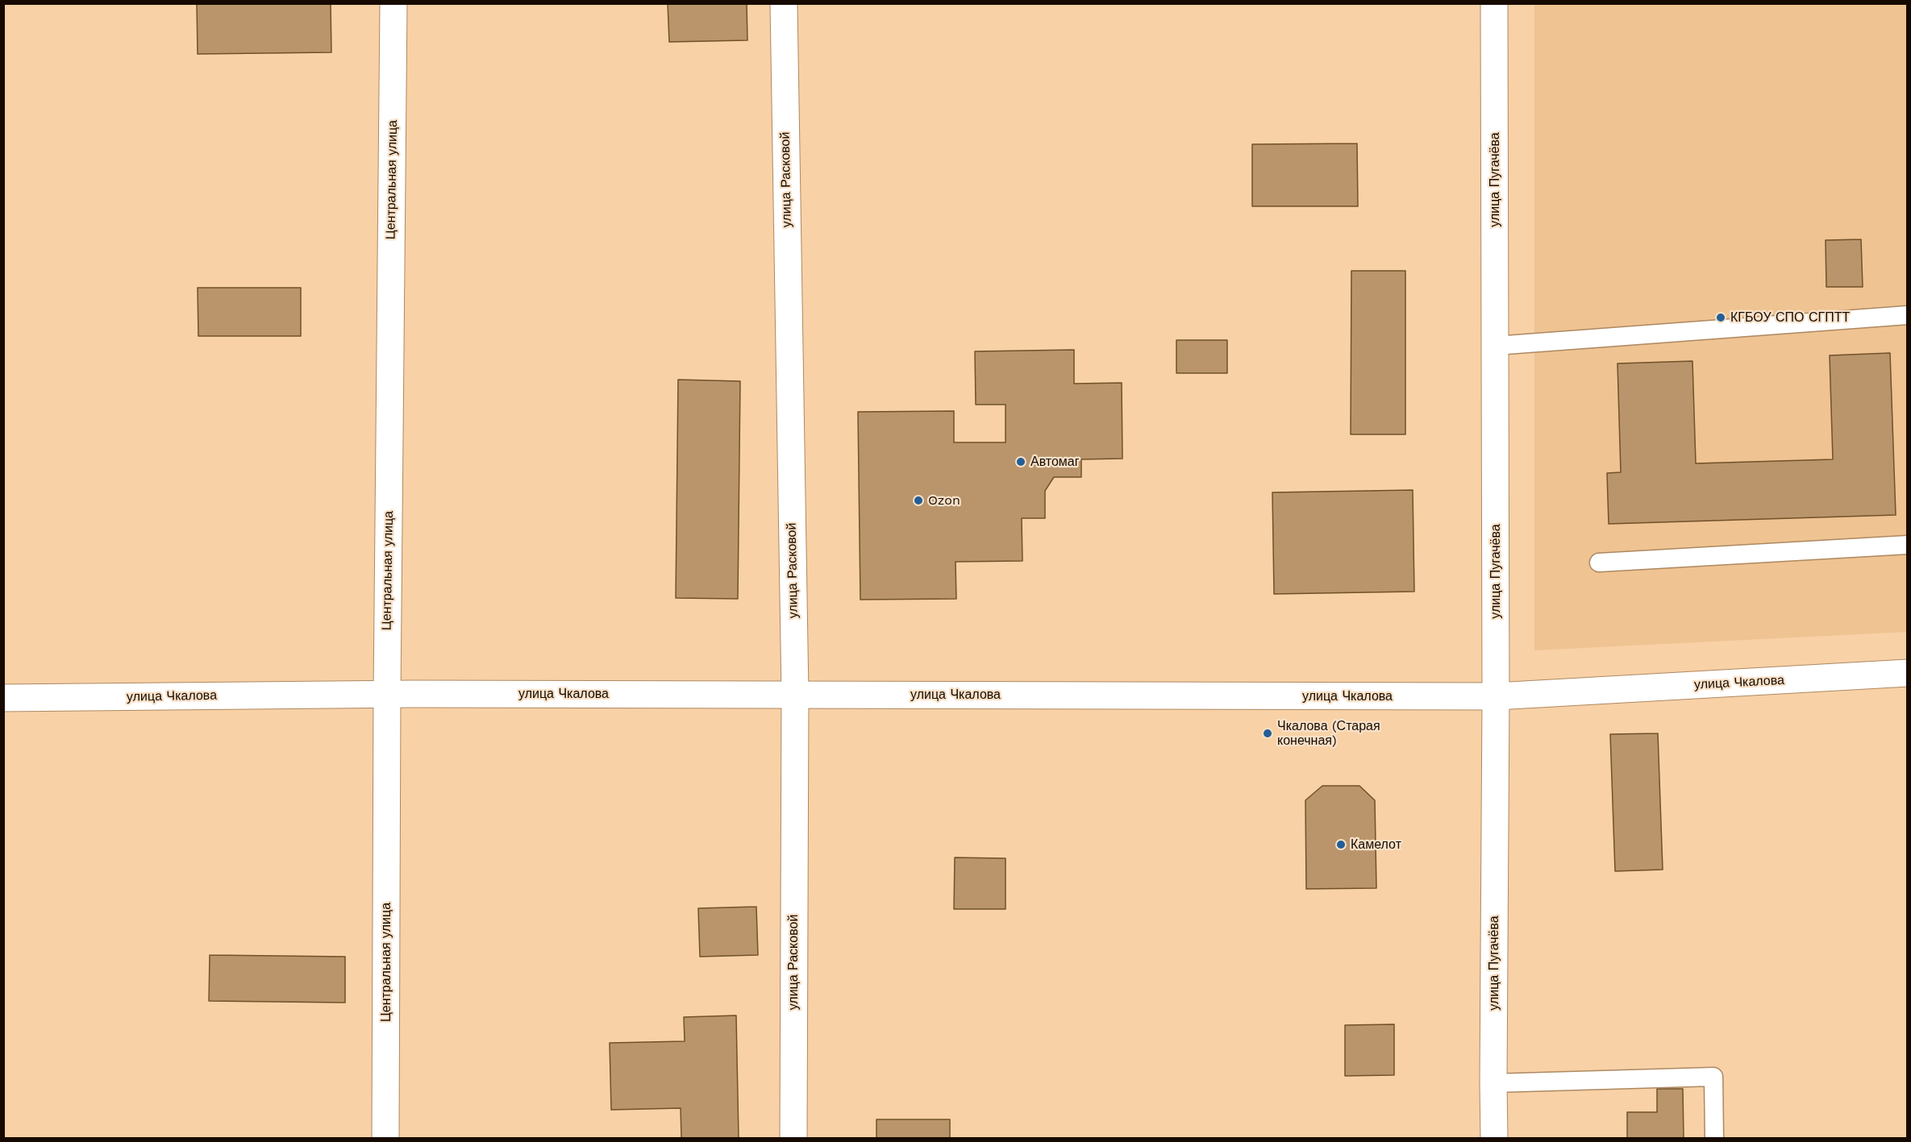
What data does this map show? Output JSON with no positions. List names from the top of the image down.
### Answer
{
  "streets": {
    "street": [
      "Центральная улица",
      "улица Расковой",
      "улица Пугачёва",
      "улица Чкалова"
    ]
  },
  "crossings": [
    ["Центральная улица", "улица Чкалова"],
    ["улица Расковой", "улица Чкалова"],
    ["улица Пугачёва", "улица Чкалова"]
  ],
  "places": [
    "КГБОУ СПО СГПТТ",
    "Автомаг",
    "Ozon",
    "Чкалова (Старая конечная)",
    "Камелот"
  ]
}
